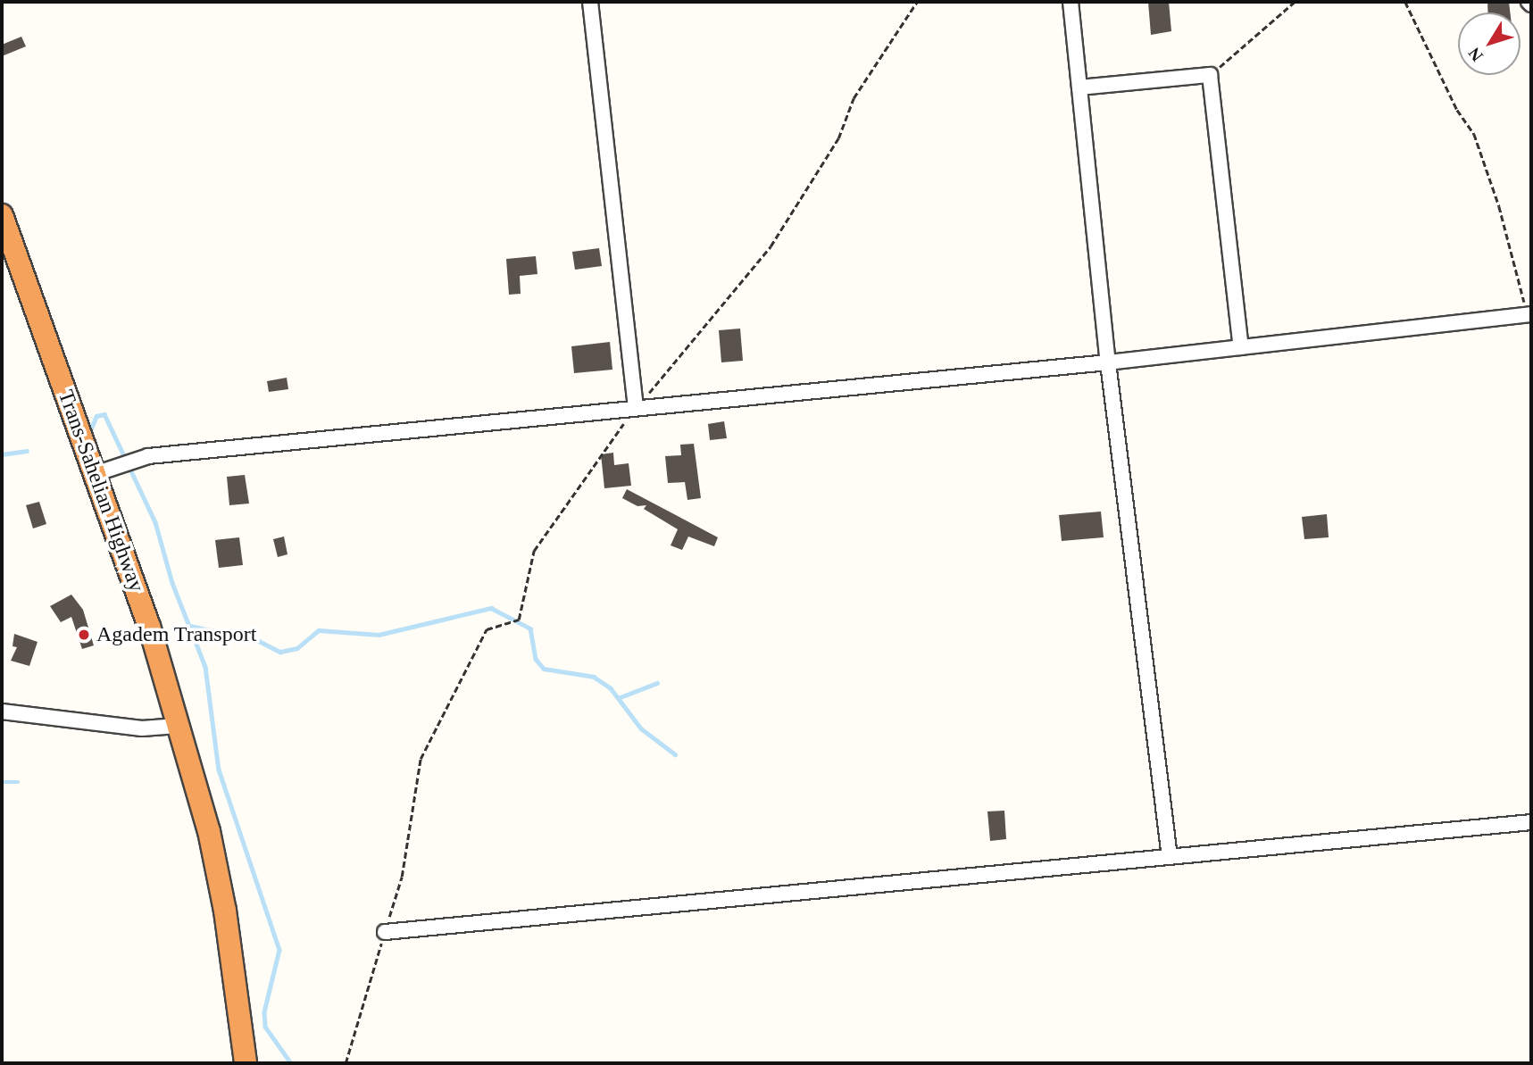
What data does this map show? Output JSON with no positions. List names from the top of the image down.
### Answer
{
  "streets": {
    "highway": ["Trans-Sahelian Highway"]
  },
  "places": ["Agadem Transport"],
  "north": "bottom left"
}
